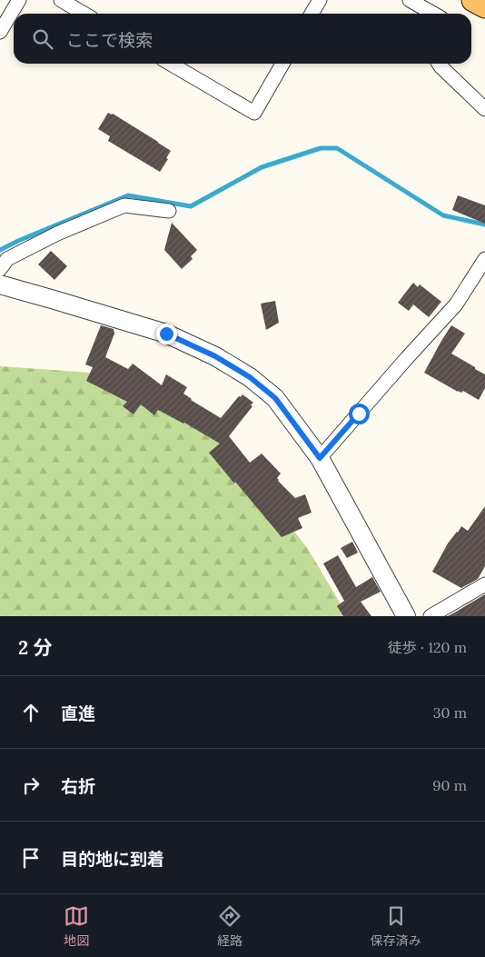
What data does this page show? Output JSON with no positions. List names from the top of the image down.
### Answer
{
  "page": {
    "search": "ここで検索",
    "heading": ["2 分", "徒歩 · 120 m"],
    "list": [
      ["直進", "30 m"],
      ["右折", "90 m"],
      "目的地に到着"
    ],
    "nav": ["地図", "経路", "保存済み"]
  }
}
